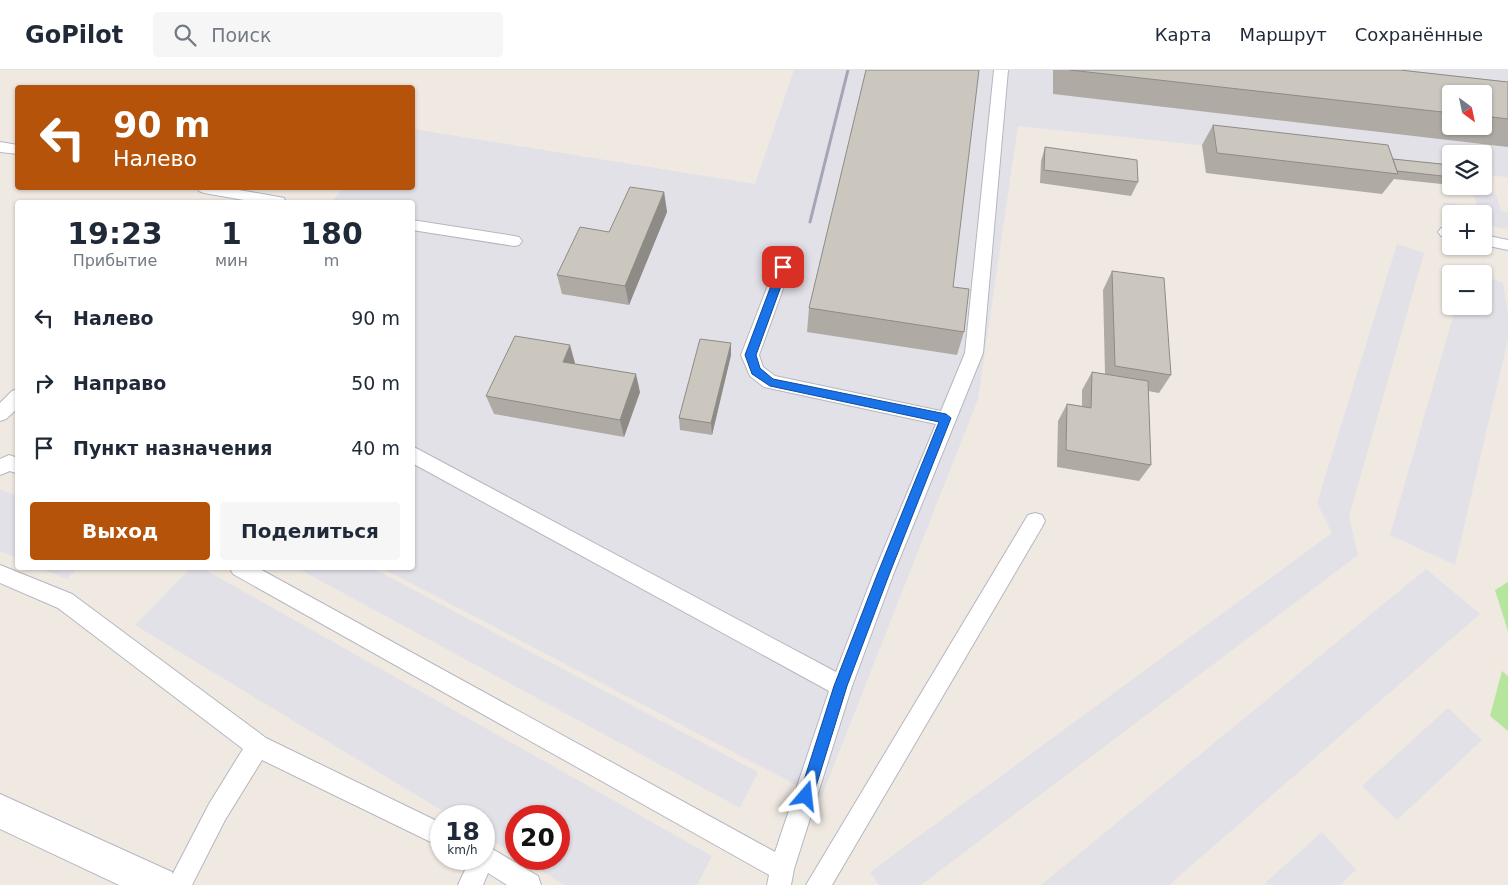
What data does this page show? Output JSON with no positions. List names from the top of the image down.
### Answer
{
  "north": "bottom right",
  "page": {
    "header": "GoPilot",
    "search": "Поиск",
    "nav": ["Карта", "Маршрут", "Сохранённые"],
    "map_buttons": ["+", "−"],
    "turn": ["90 m", "Налево"],
    "eta": [
      "19:23",
      "Прибытие",
      "1",
      "мин",
      "180",
      "m"
    ],
    "list": [
      {
        "name": "Налево",
        "value": "90 m"
      },
      {
        "name": "Направо",
        "value": "50 m"
      },
      {
        "name": "Пункт назначения",
        "value": "40 m"
      }
    ],
    "buttons": ["Выход", "Поделиться"],
    "speed": "18 km/h",
    "limit": "20"
  }
}
